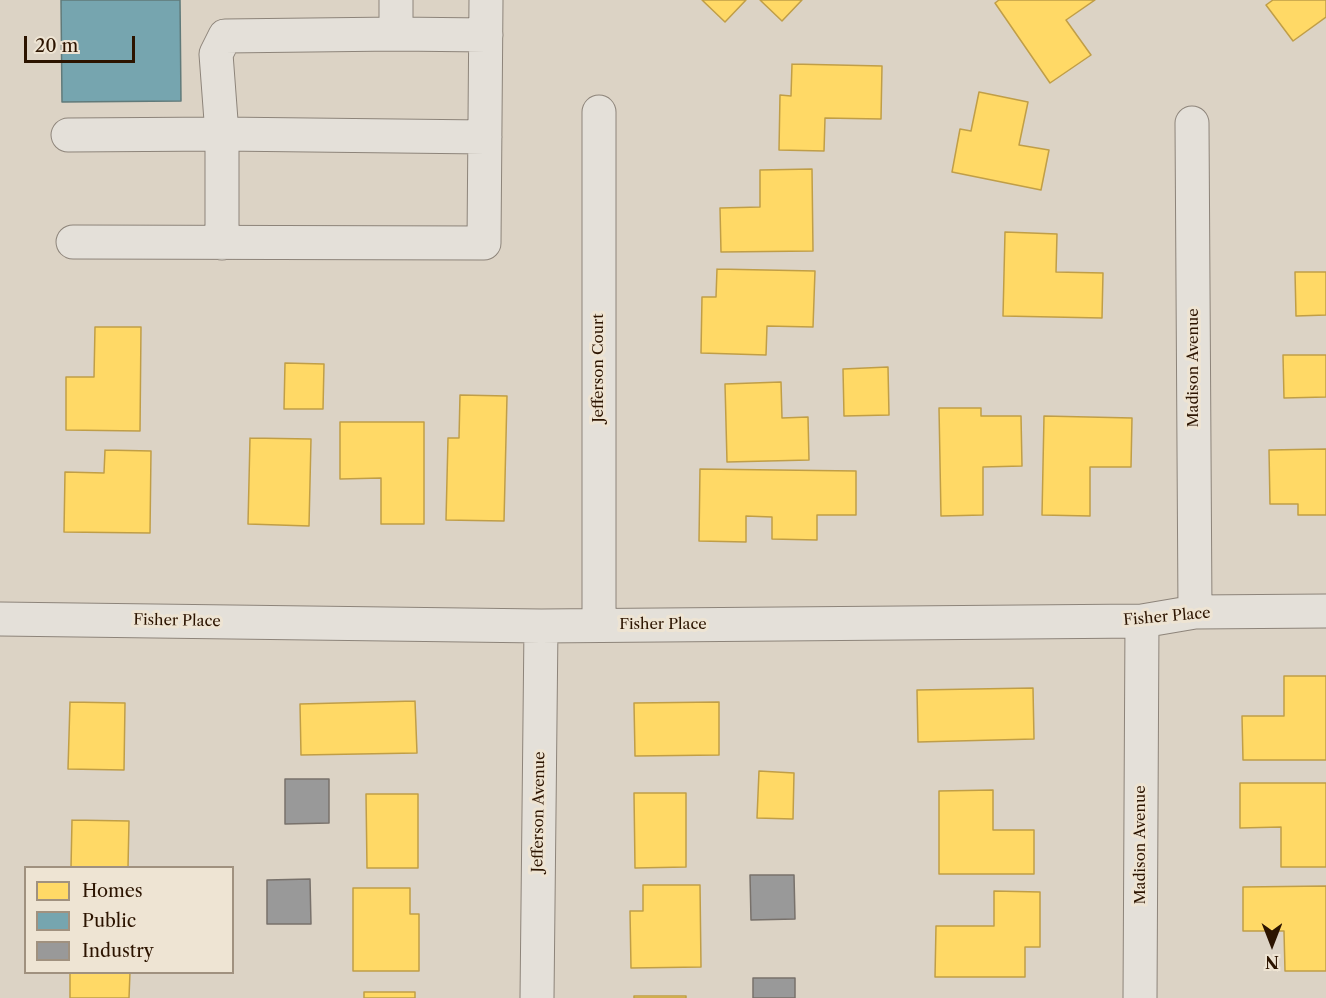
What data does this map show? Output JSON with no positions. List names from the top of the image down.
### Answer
{
  "streets": {
    "street": [
      "Jefferson Court",
      "Madison Avenue",
      "Fisher Place",
      "Jefferson Avenue"
    ]
  },
  "crossings": [
    ["Jefferson Court", "Fisher Place"],
    ["Madison Avenue", "Fisher Place"],
    ["Fisher Place", "Jefferson Avenue"]
  ],
  "legend": ["Homes", "Public", "Industry"],
  "scale_bar": "20 m",
  "north": "bottom"
}
